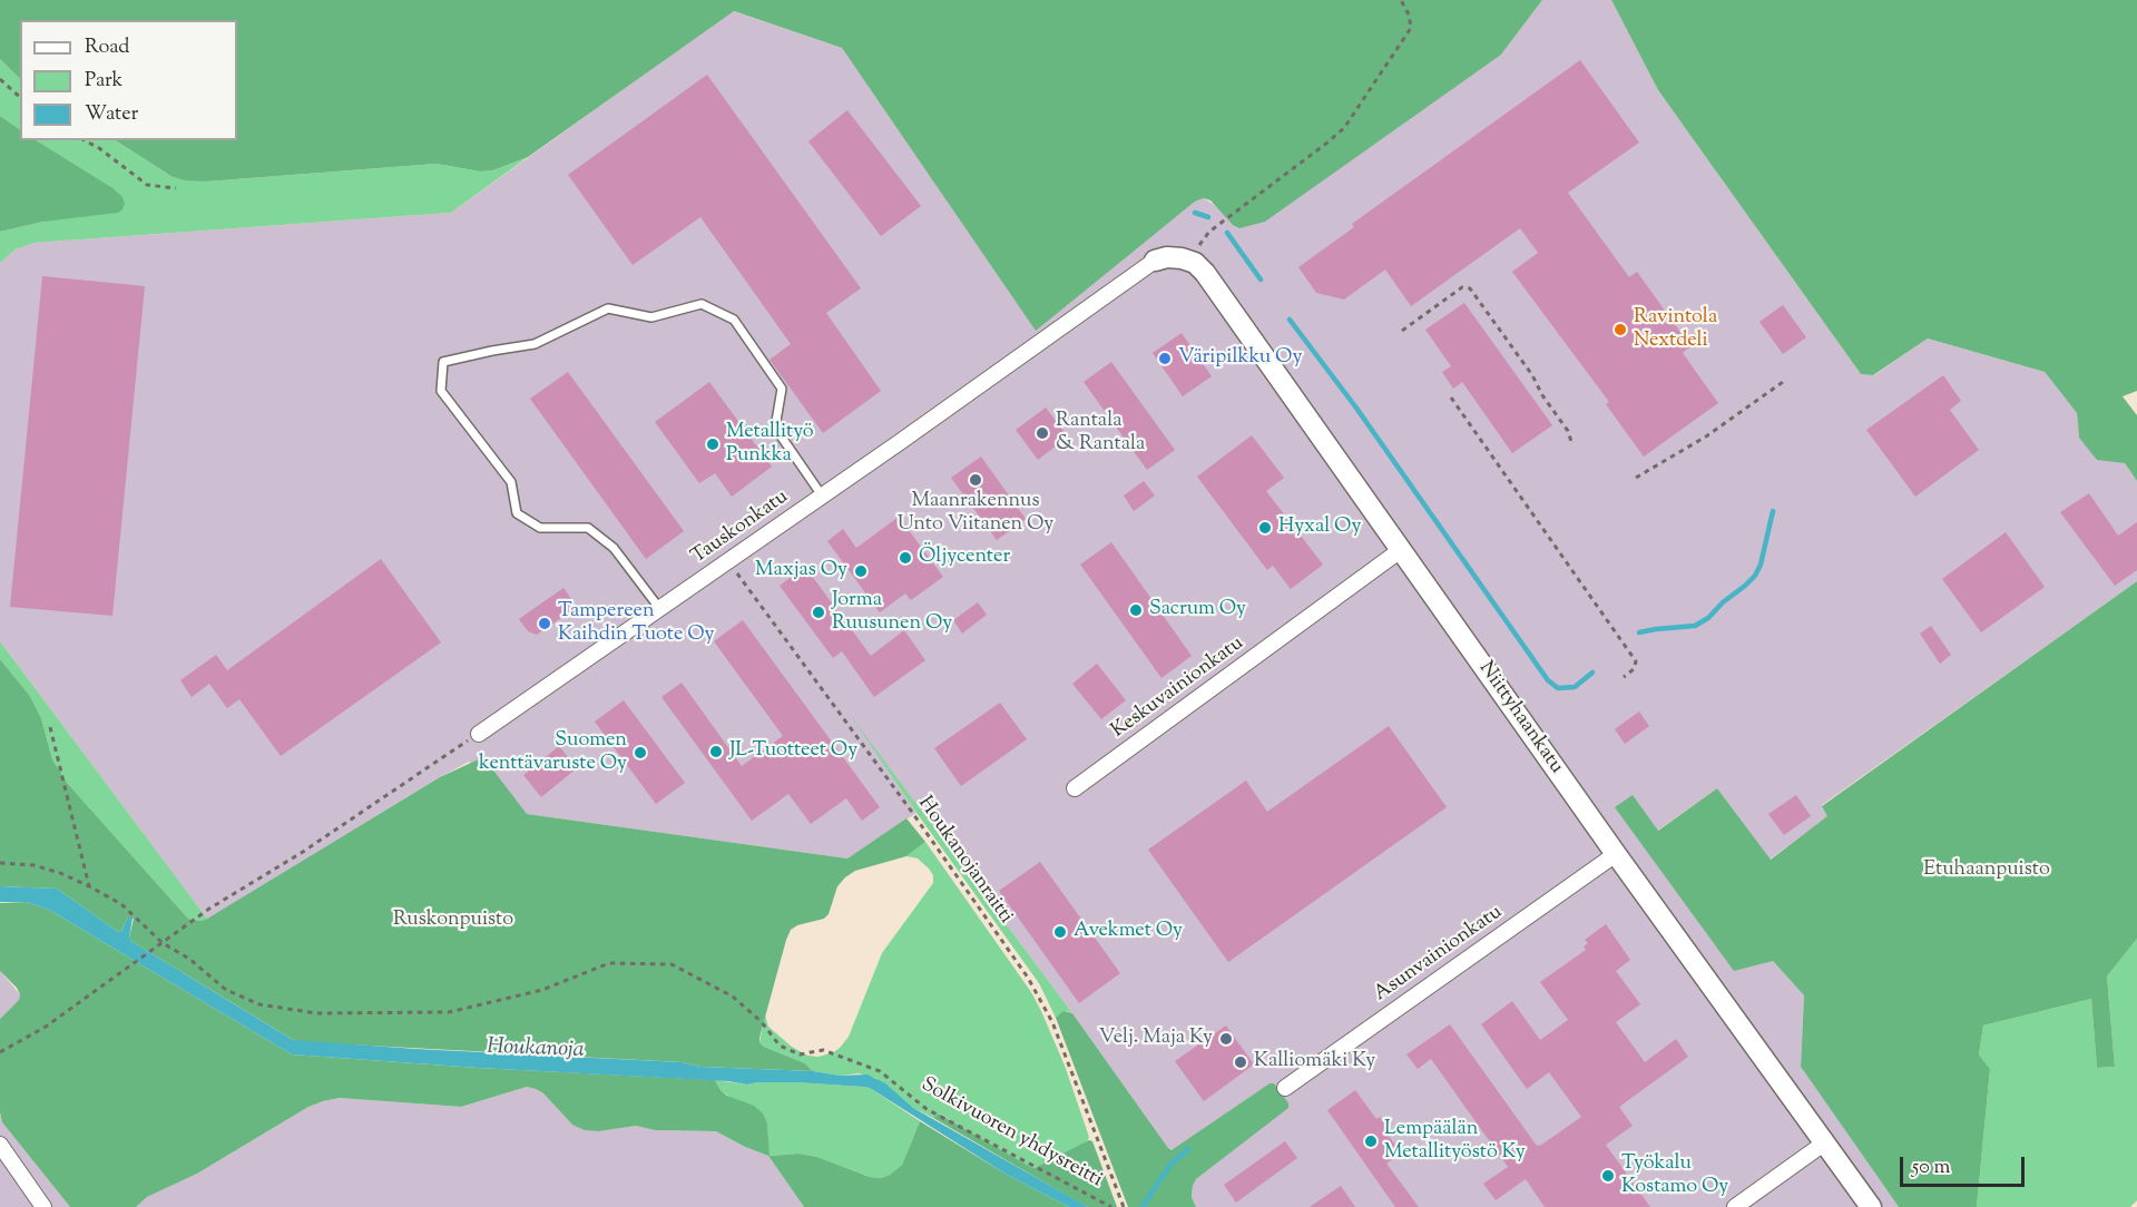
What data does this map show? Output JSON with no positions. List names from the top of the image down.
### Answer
{
  "streets": {
    "street": [
      "Tauskonkatu",
      "Keskuvainionkatu",
      "Niittyhaankatu",
      "Asunvainionkatu"
    ],
    "path": ["Houkanojanraitti", "Solkivuoren yhdysreitti"]
  },
  "crossings": [
    ["Tauskonkatu", "Houkanojanraitti"],
    ["Keskuvainionkatu", "Niittyhaankatu"],
    ["Niittyhaankatu", "Asunvainionkatu"]
  ],
  "water": ["Houkanoja"],
  "parks": ["Etuhaanpuisto", "Ruskonpuisto"],
  "places": [
    "Ravintola Nextdeli",
    "Väripilkku Oy",
    "Rantala & Rantala",
    "Metallityö Punkka",
    "Maanrakennus Unto Viitanen Oy",
    "Hyxal Oy",
    "Öljycenter",
    "Maxjas Oy",
    "Sacrum Oy",
    "Jorma Ruusunen Oy",
    "Tampereen Kaihdin Tuote Oy",
    "JL-Tuotteet Oy",
    "Suomen kenttävaruste Oy",
    "Avekmet Oy",
    "Velj. Maja Ky",
    "Kalliomäki Ky",
    "Lempäälän Metallityöstö Ky",
    "Työkalu Kostamo Oy"
  ],
  "legend": ["Road", "Park", "Water"],
  "scale_bar": "50 m"
}
